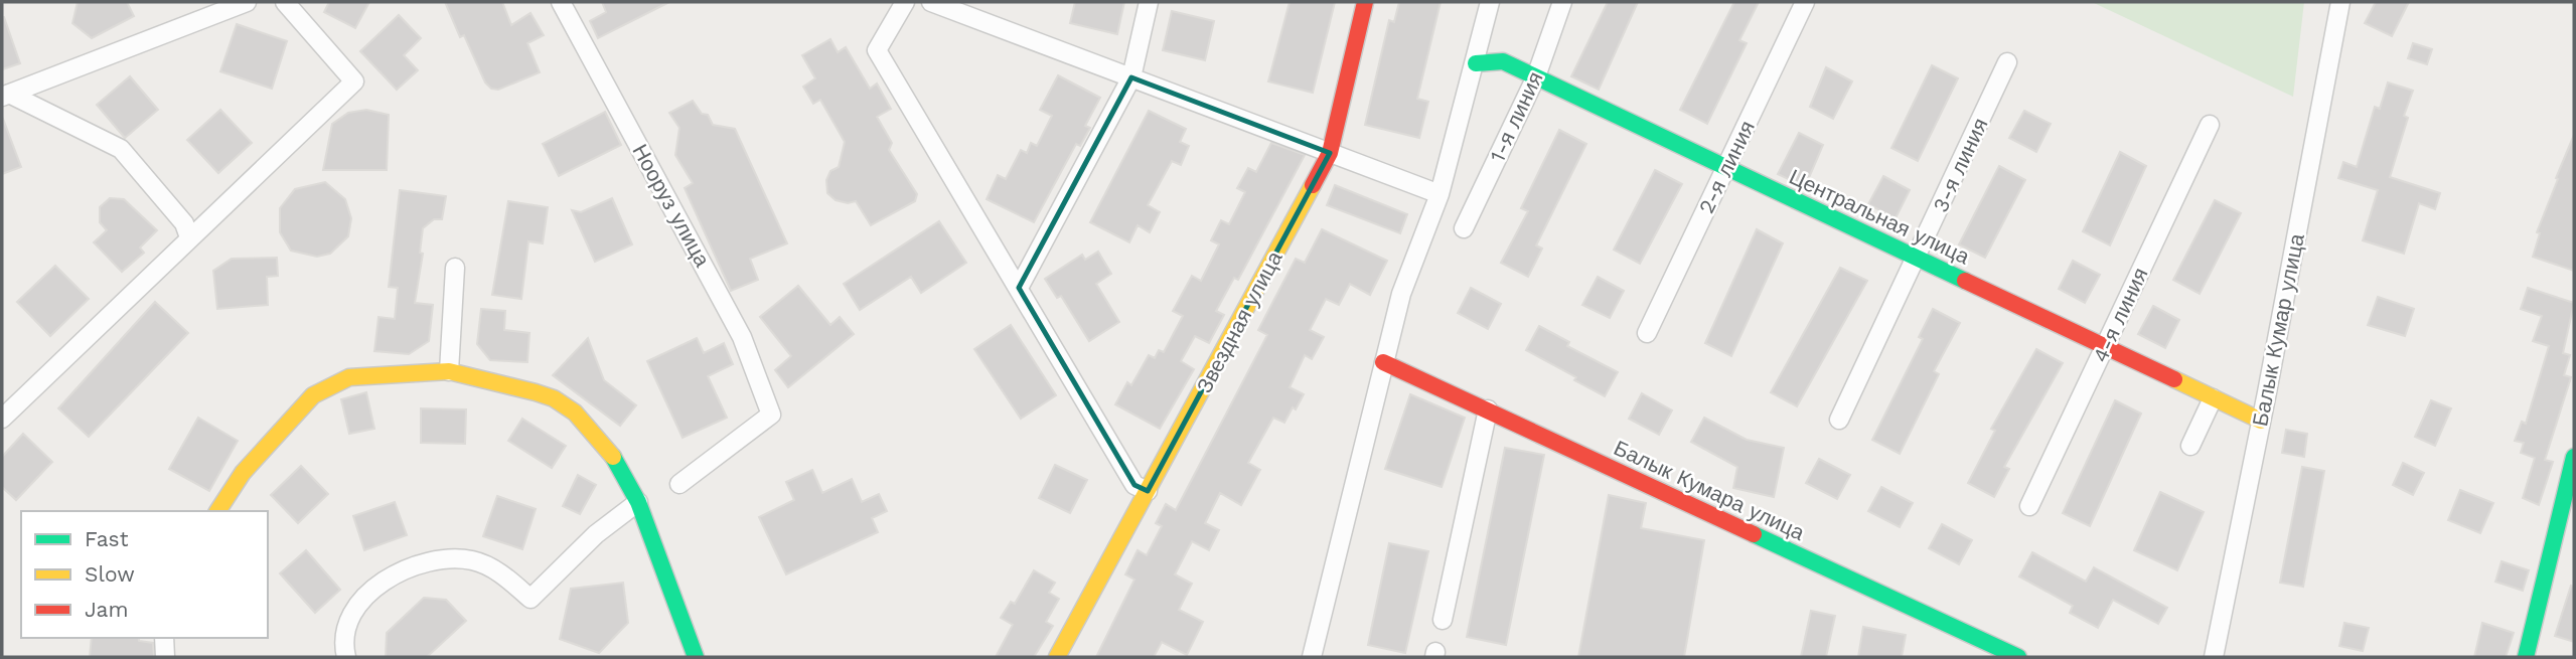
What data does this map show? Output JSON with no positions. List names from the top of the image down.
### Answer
{
  "streets": {
    "street": [
      "1-я линия",
      "3-я линия",
      "2-я линия",
      "Нооруз улица",
      "Центральная улица",
      "4-я линия",
      "Звездная улица",
      "Балык Кумар улица",
      "Балык Кумара улица"
    ]
  },
  "crossings": [
    ["1-я линия", "Центральная улица"],
    ["3-я линия", "Центральная улица"],
    ["2-я линия", "Центральная улица"],
    ["Центральная улица", "4-я линия"],
    ["Центральная улица", "Балык Кумар улица"]
  ],
  "legend": ["Fast", "Slow", "Jam"]
}
